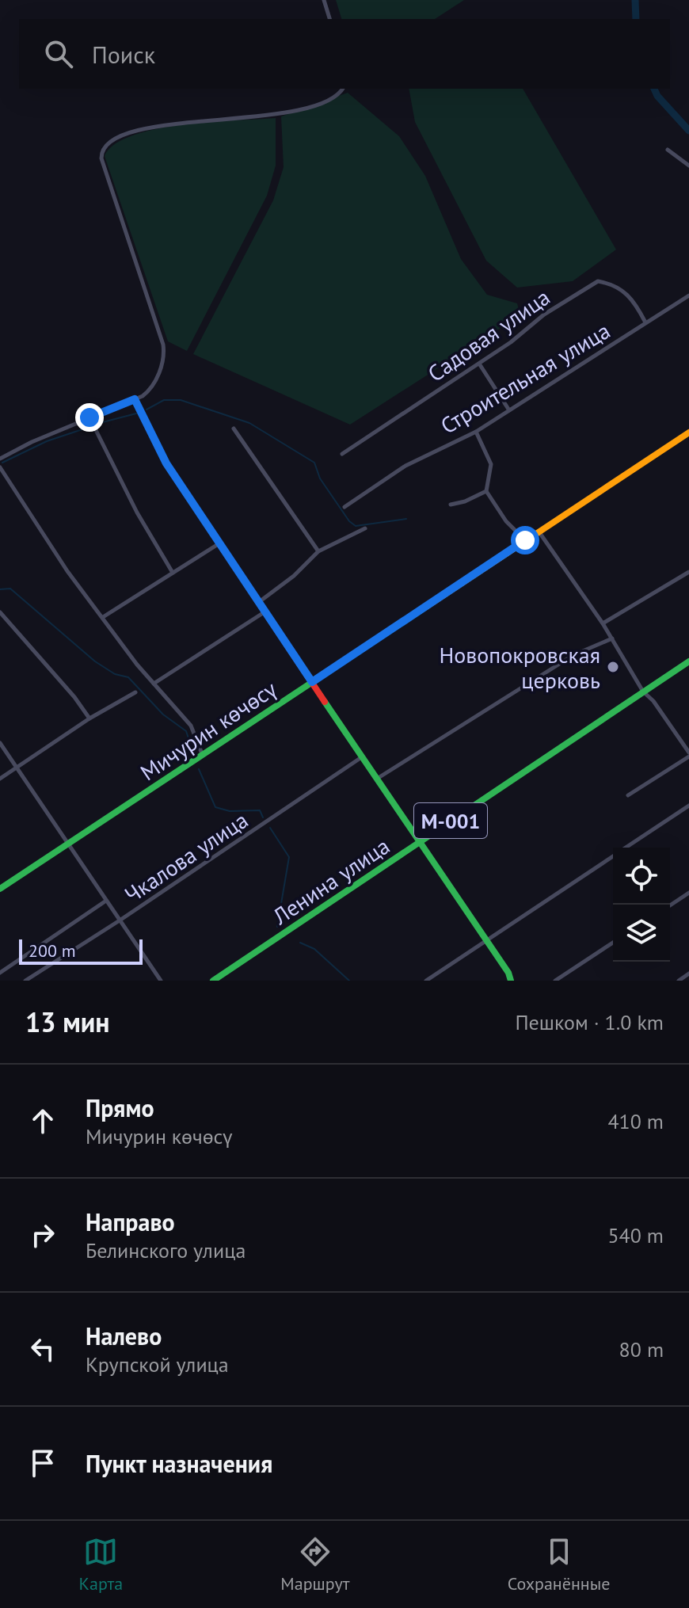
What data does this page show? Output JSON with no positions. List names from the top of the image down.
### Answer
{
  "streets": {
    "street": [
      "Садовая улица",
      "Строительная улица",
      "Мичурин көчөсү",
      "М-001",
      "Чкалова улица",
      "Ленина улица"
    ]
  },
  "crossings": [
    ["Садовая улица", "Строительная улица"]
  ],
  "places": ["Новопокровская церковь"],
  "scale_bar": "200 m",
  "page": {
    "search": "Поиск",
    "scale": "200 m",
    "heading": ["13 мин", "Пешком · 1.0 km"],
    "list": [
      ["Прямо", "Мичурин көчөсү", "410 m"],
      ["Направо", "Белинского улица", "540 m"],
      ["Налево", "Крупской улица", "80 m"],
      "Пункт назначения"
    ],
    "nav": ["Карта", "Маршрут", "Сохранённые"]
  }
}
